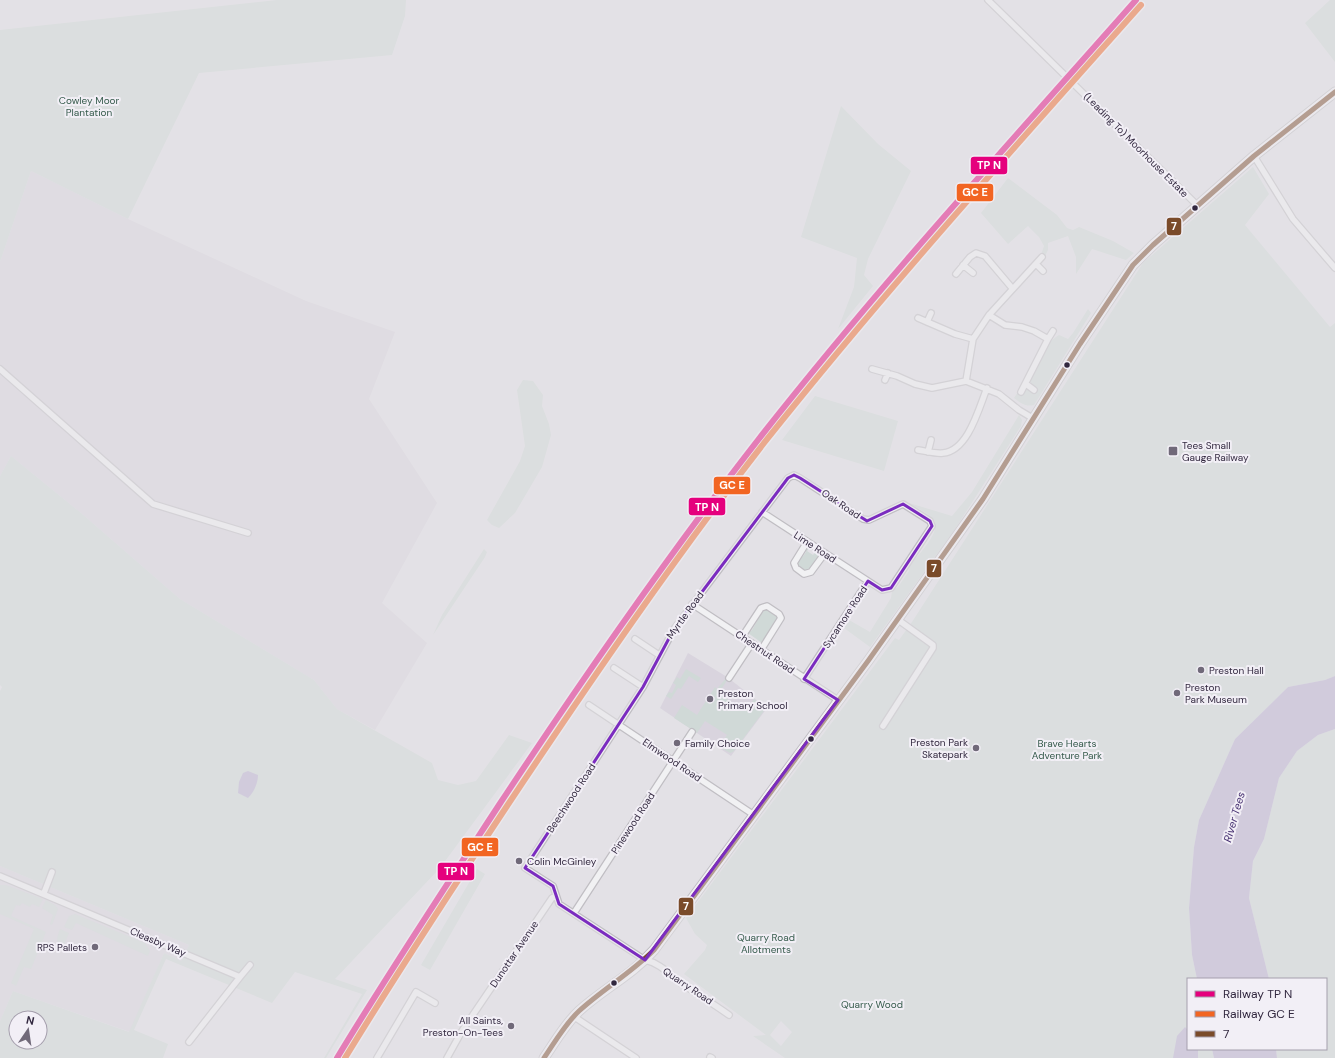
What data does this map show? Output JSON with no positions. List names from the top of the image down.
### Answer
{
  "streets": {
    "street": [
      "(Leading To) Moorhouse Estate",
      "Oak Road",
      "Lime Road",
      "Myrtle Road",
      "Sycamore Road",
      "Chestnut Road",
      "Elmwood Road",
      "Beechwood Road",
      "Pinewood Road",
      "Cleasby Way",
      "Dunottar Avenue",
      "Quarry Road"
    ]
  },
  "crossings": [
    ["Oak Road", "Lime Road"],
    ["Oak Road", "Myrtle Road"],
    ["Oak Road", "Sycamore Road"],
    ["Lime Road", "Myrtle Road"],
    ["Lime Road", "Sycamore Road"],
    ["Myrtle Road", "Chestnut Road"],
    ["Myrtle Road", "Elmwood Road"],
    ["Myrtle Road", "Beechwood Road"],
    ["Sycamore Road", "Chestnut Road"],
    ["Elmwood Road", "Beechwood Road"],
    ["Elmwood Road", "Pinewood Road"],
    ["Beechwood Road", "Quarry Road"],
    ["Pinewood Road", "Quarry Road"],
    ["Dunottar Avenue", "Quarry Road"]
  ],
  "water": ["River Tees"],
  "parks": [
    "Cowley Moor Plantation",
    "Brave Hearts Adventure Park",
    "Quarry Road Allotments",
    "Quarry Wood"
  ],
  "places": {
    "transit": ["Tees Small Gauge Railway"],
    "other": [
      "Preston Hall",
      "Preston Park Museum",
      "Preston Primary School",
      "Family Choice",
      "Preston Park Skatepark",
      "Colin McGinley",
      "RPS Pallets",
      "All Saints, Preston-On-Tees"
    ]
  },
  "lines": ["transit line 7"],
  "legend": ["Railway TP N", "Railway GC E", "7"],
  "north": "top"
}
